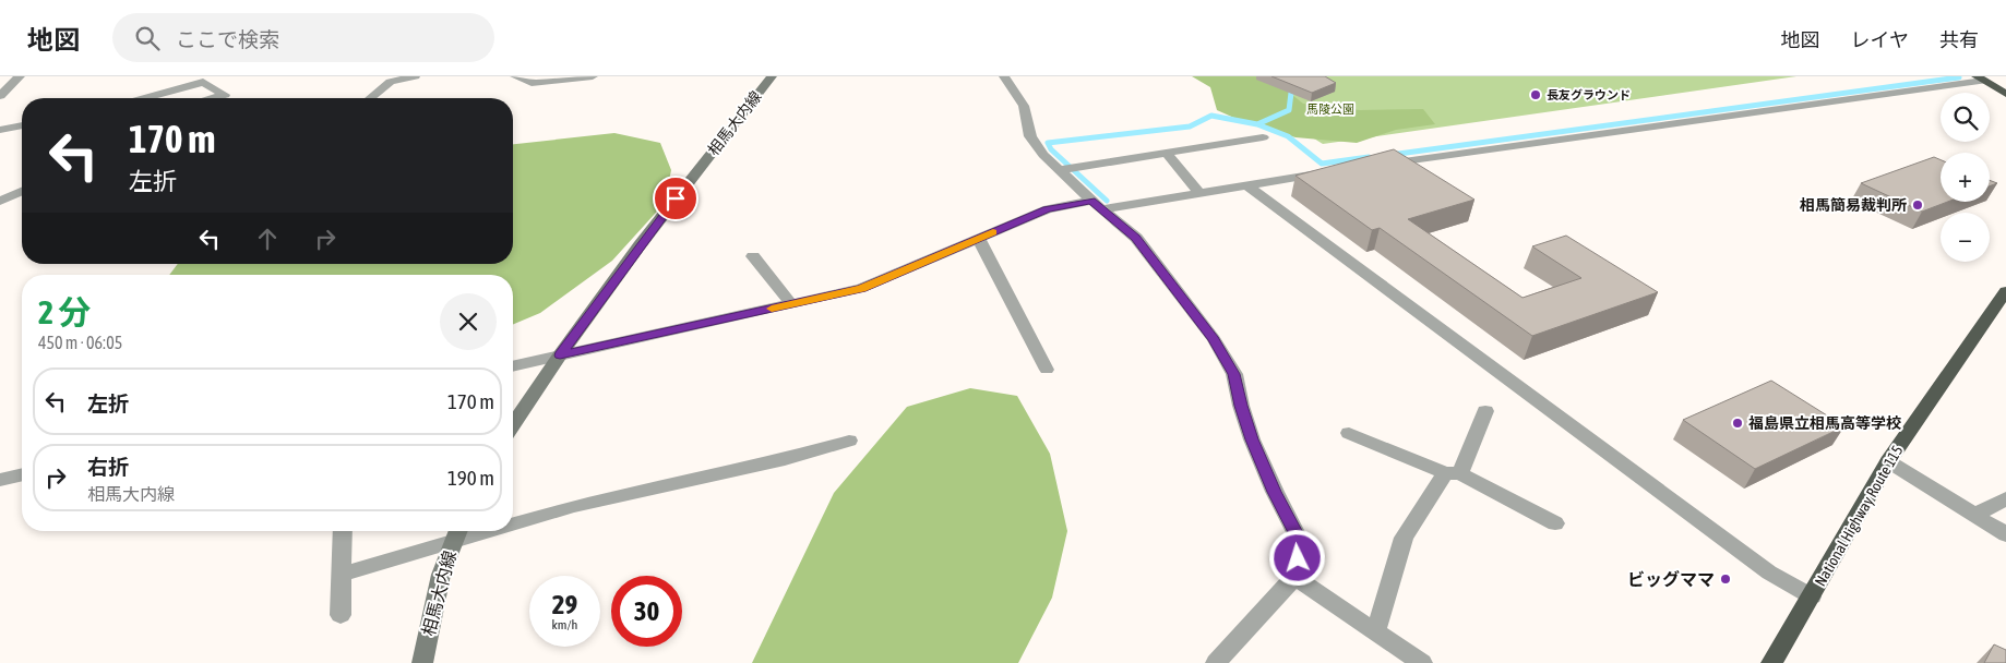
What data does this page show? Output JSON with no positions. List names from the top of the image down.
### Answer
{
  "streets": {
    "highway": ["National Highway Route 115"],
    "main road": ["相馬大内線"]
  },
  "parks": ["馬陵公園"],
  "places": [
    "長友グラウンド",
    "相馬簡易裁判所",
    "福島県立相馬高等学校",
    "ビッグママ"
  ],
  "page": {
    "header": "地図",
    "search": "ここで検索",
    "nav": ["地図", "レイヤ", "共有"],
    "map_buttons": ["+", "−"],
    "turn": ["170 m", "左折"],
    "heading": ["2 分", "450 m · 06:05"],
    "list": [
      {
        "name": "左折",
        "value": "170 m"
      },
      {
        "name": "右折",
        "note": "相馬大内線",
        "value": "190 m"
      }
    ],
    "speed": "29 km/h",
    "limit": "30"
  }
}
